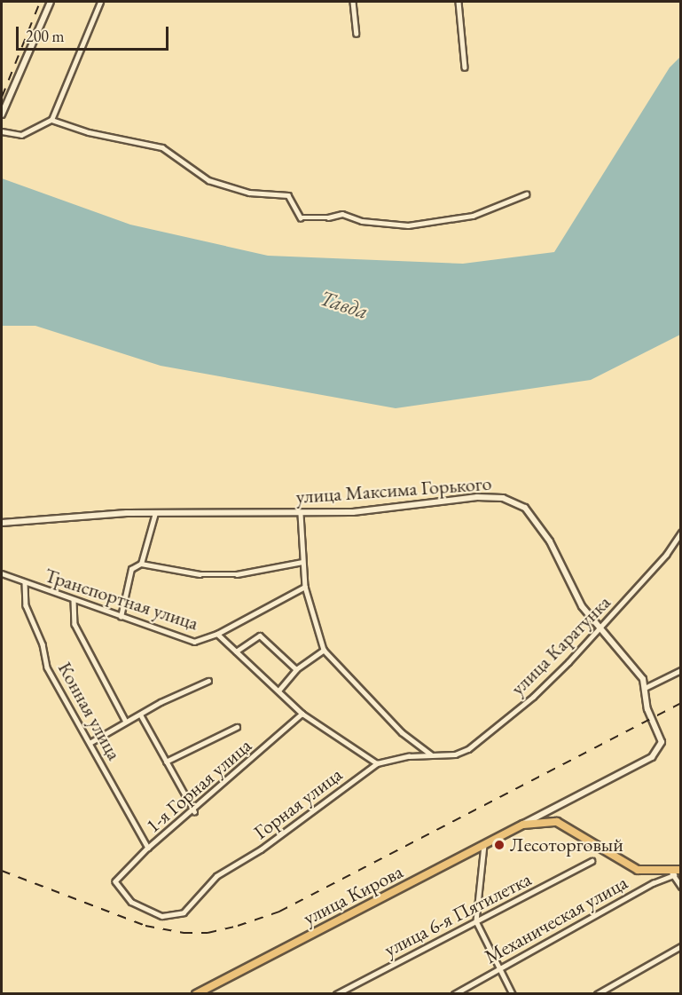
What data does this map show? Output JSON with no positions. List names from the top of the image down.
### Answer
{
  "streets": {
    "main road": ["улица Кирова", "Механическая улица"],
    "street": [
      "улица Максима Горького",
      "Транспортная улица",
      "улица Каратунка",
      "Конная улица",
      "1-я Горная улица",
      "Горная улица",
      "улица 6-я Пятилетка"
    ]
  },
  "crossings": [
    ["улица Максима Горького", "улица Каратунка"],
    ["улица Максима Горького", "улица Кирова"],
    ["Транспортная улица", "Конная улица"],
    ["Транспортная улица", "1-я Горная улица"],
    ["Транспортная улица", "Горная улица"],
    ["улица Каратунка", "Горная улица"],
    ["Конная улица", "1-я Горная улица"],
    ["1-я Горная улица", "Горная улица"],
    ["улица Кирова", "Механическая улица"]
  ],
  "water": ["Тавда"],
  "places": ["Лесоторговый"],
  "scale_bar": "200 m"
}
